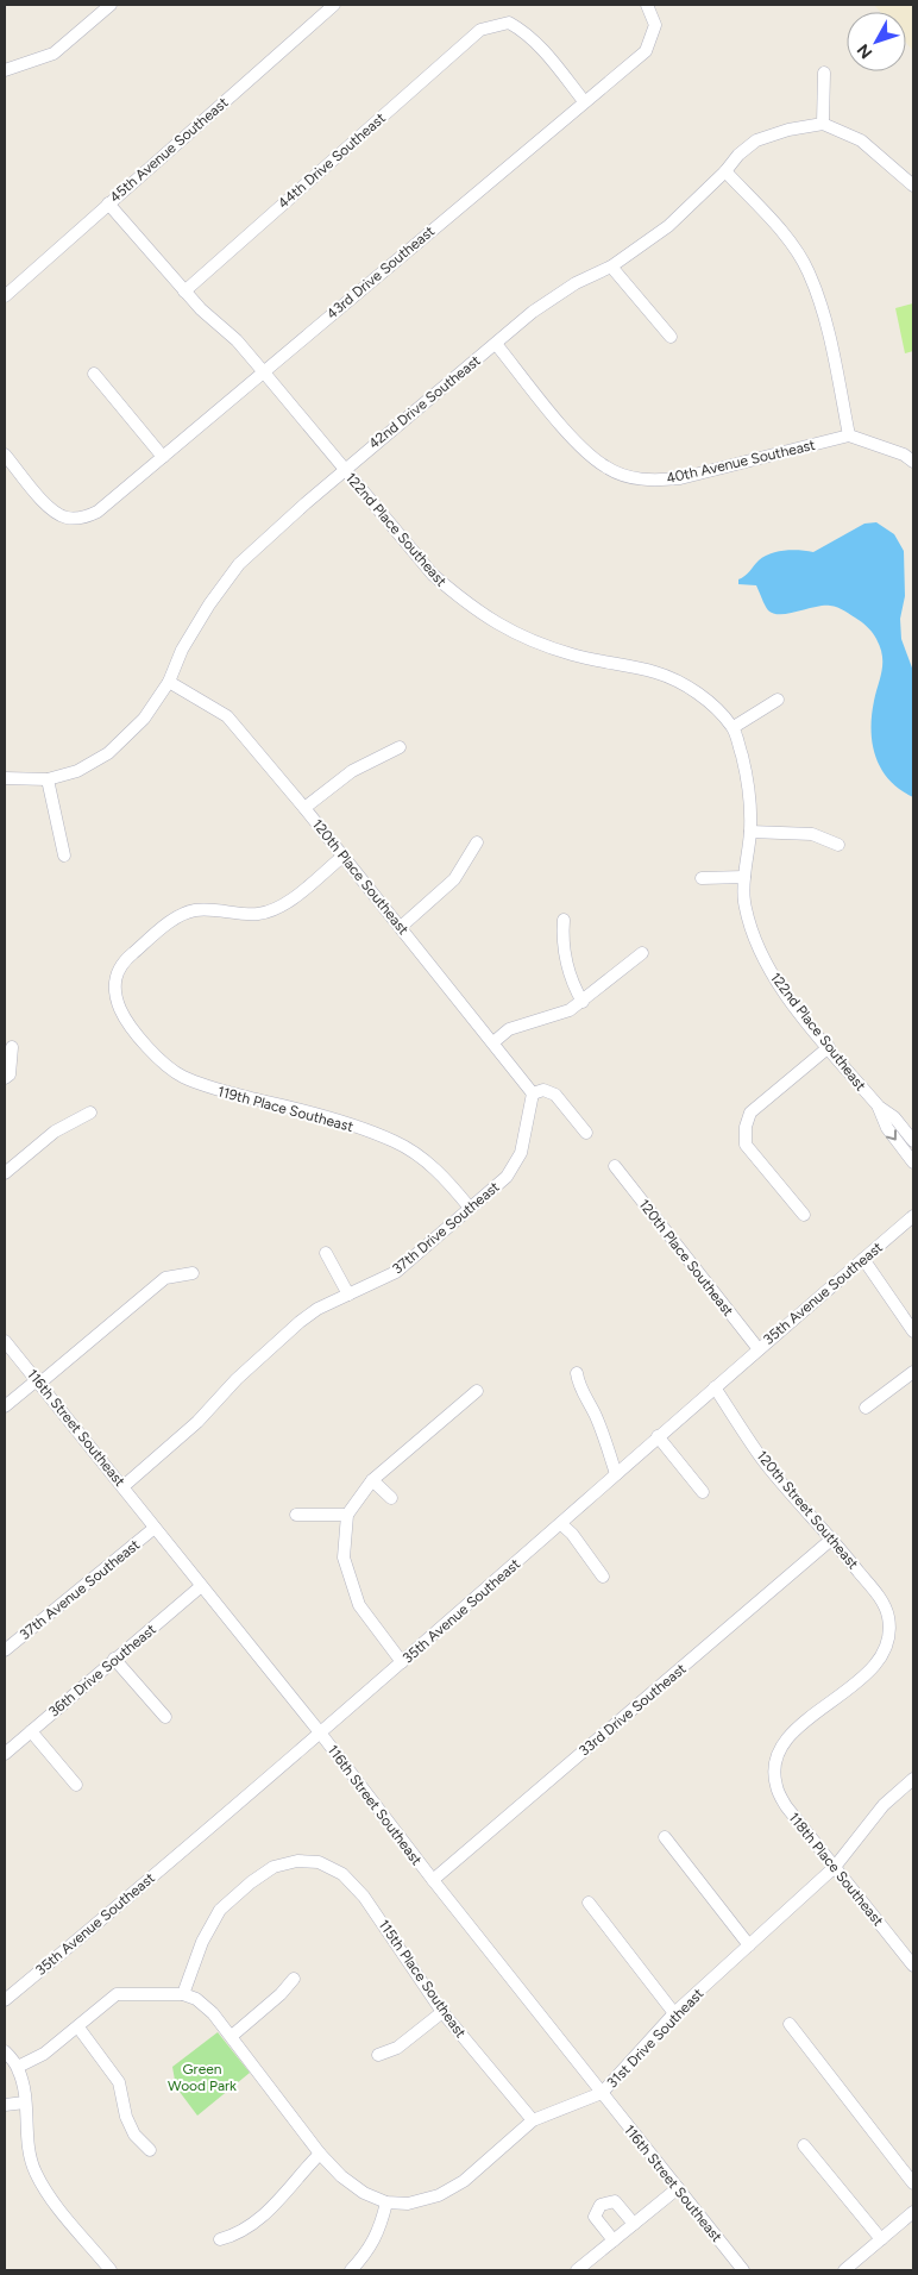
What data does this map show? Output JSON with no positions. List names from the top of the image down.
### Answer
{
  "streets": {
    "street": [
      "45th Avenue Southeast",
      "44th Drive Southeast",
      "43rd Drive Southeast",
      "42nd Drive Southeast",
      "40th Avenue Southeast",
      "122nd Place Southeast",
      "120th Place Southeast",
      "119th Place Southeast",
      "37th Drive Southeast",
      "35th Avenue Southeast",
      "116th Street Southeast",
      "120th Street Southeast",
      "37th Avenue Southeast",
      "36th Drive Southeast",
      "33rd Drive Southeast",
      "118th Place Southeast",
      "115th Place Southeast",
      "31st Drive Southeast"
    ]
  },
  "crossings": [
    ["45th Avenue Southeast", "122nd Place Southeast"],
    ["44th Drive Southeast", "43rd Drive Southeast"],
    ["44th Drive Southeast", "122nd Place Southeast"],
    ["43rd Drive Southeast", "122nd Place Southeast"],
    ["42nd Drive Southeast", "40th Avenue Southeast"],
    ["42nd Drive Southeast", "122nd Place Southeast"],
    ["42nd Drive Southeast", "120th Place Southeast"],
    ["120th Place Southeast", "119th Place Southeast"],
    ["120th Place Southeast", "37th Drive Southeast"],
    ["120th Place Southeast", "35th Avenue Southeast"],
    ["119th Place Southeast", "37th Drive Southeast"],
    ["37th Drive Southeast", "116th Street Southeast"],
    ["35th Avenue Southeast", "116th Street Southeast"],
    ["35th Avenue Southeast", "120th Street Southeast"],
    ["116th Street Southeast", "37th Avenue Southeast"],
    ["116th Street Southeast", "36th Drive Southeast"],
    ["116th Street Southeast", "33rd Drive Southeast"],
    ["116th Street Southeast", "31st Drive Southeast"],
    ["120th Street Southeast", "33rd Drive Southeast"],
    ["120th Street Southeast", "118th Place Southeast"],
    ["118th Place Southeast", "31st Drive Southeast"],
    ["115th Place Southeast", "31st Drive Southeast"]
  ],
  "parks": ["Green Wood Park"],
  "north": "bottom left"
}
